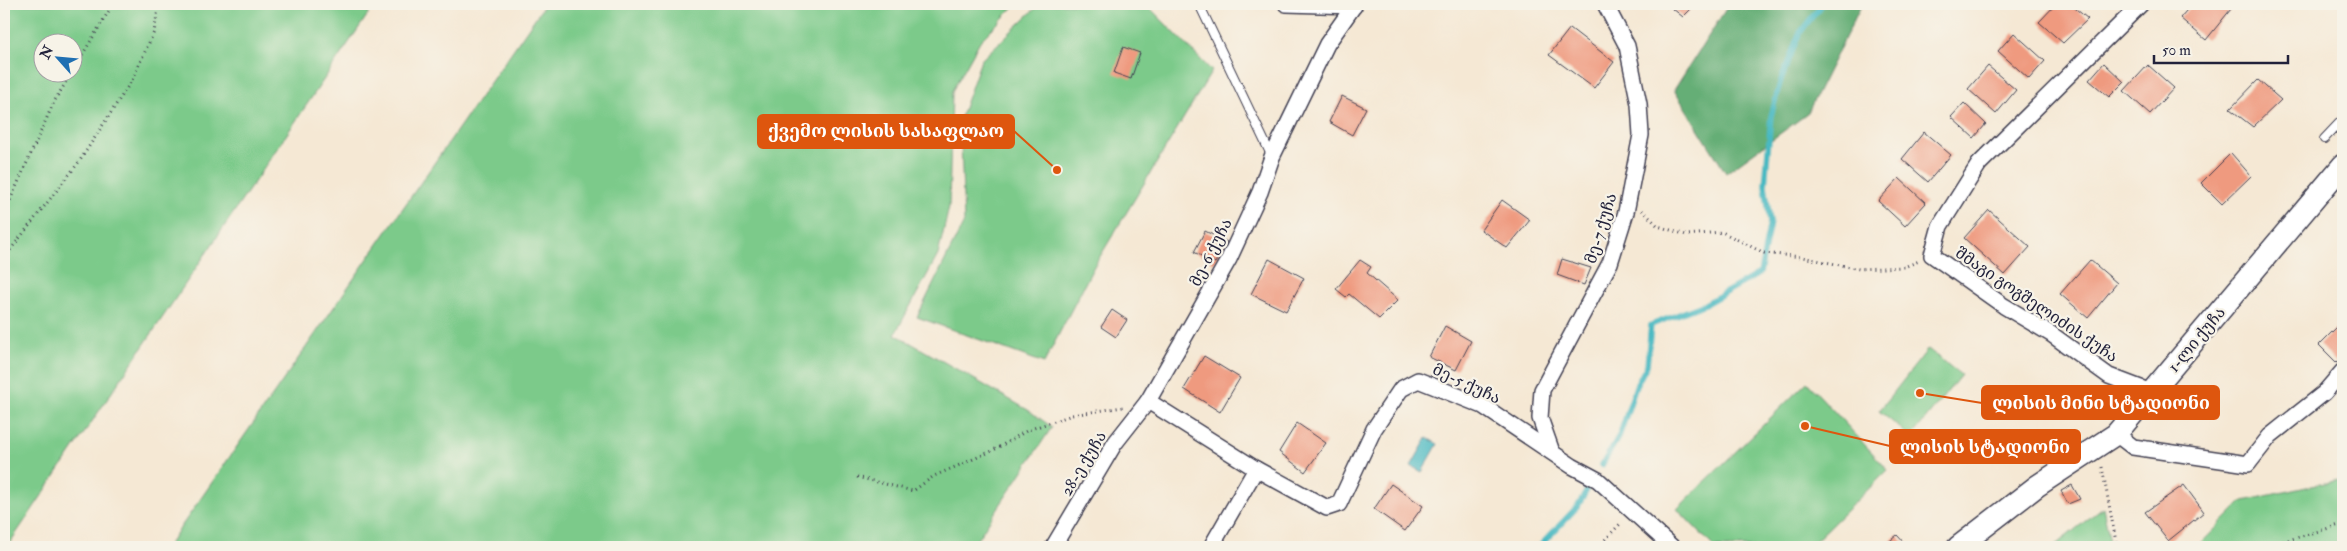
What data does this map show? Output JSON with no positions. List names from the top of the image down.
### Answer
{
  "streets": {
    "main road": ["1-ლი ქუჩა"],
    "street": [
      "მე-7 ქუჩა",
      "მე-6 ქუჩა",
      "შმაგი გოგშელიძის ქუჩა",
      "მე-5 ქუჩა",
      "28-ე ქუჩა"
    ]
  },
  "crossings": [
    ["მე-7 ქუჩა", "მე-5 ქუჩა"],
    ["მე-6 ქუჩა", "28-ე ქუჩა"],
    ["შმაგი გოგშელიძის ქუჩა", "1-ლი ქუჩა"]
  ],
  "places": ["ქვემო ლისის სასაფლაო", "ლისის მინი სტადიონი", "ლისის სტადიონი"],
  "scale_bar": "50 m",
  "north": "top left"
}
